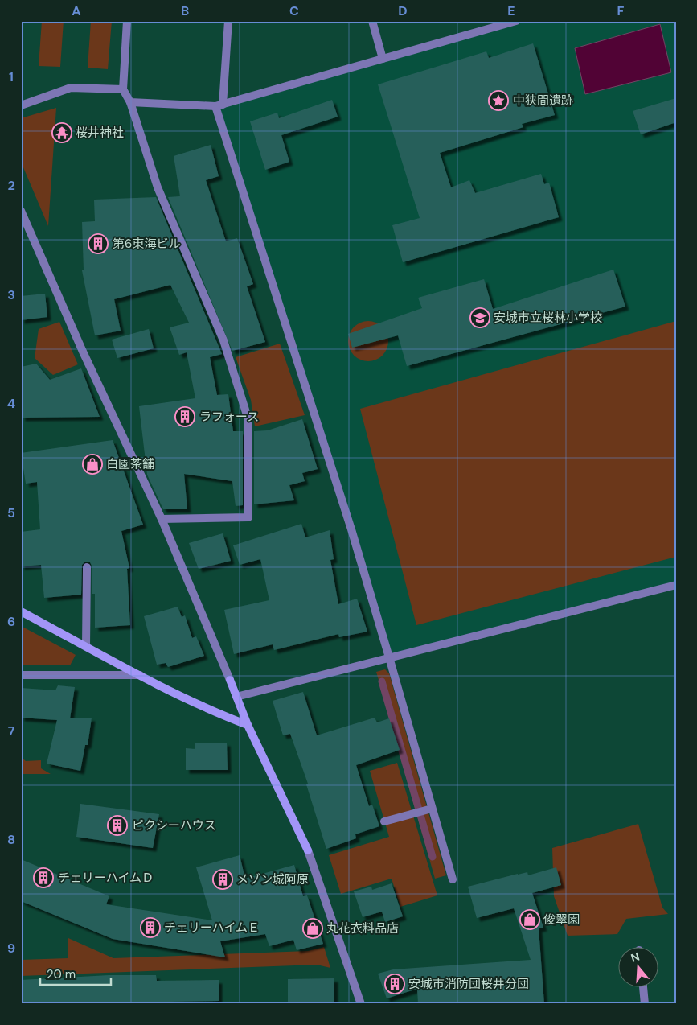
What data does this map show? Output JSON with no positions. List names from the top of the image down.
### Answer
{
  "places": {
    "place": ["中狭間遺跡"],
    "temple": ["桜井神社"],
    "building": [
      "第6東海ビル",
      "ラフォース",
      "ピクシーハウス",
      "チェリーハイムＤ",
      "メゾン城阿原",
      "チェリーハイムＥ",
      "安城市消防団桜井分団"
    ],
    "school or university": ["安城市立桜林小学校"],
    "shop": ["白園茶舗", "俊翠園", "丸花衣料品店"]
  },
  "scale_bar": "20 m",
  "north": "top",
  "grid": {
    "columns": [
      "A",
      "B",
      "C",
      "D",
      "E",
      "F"
    ],
    "rows": [
      "1",
      "2",
      "3",
      "4",
      "5",
      "6",
      "7",
      "8",
      "9"
    ]
  }
}
